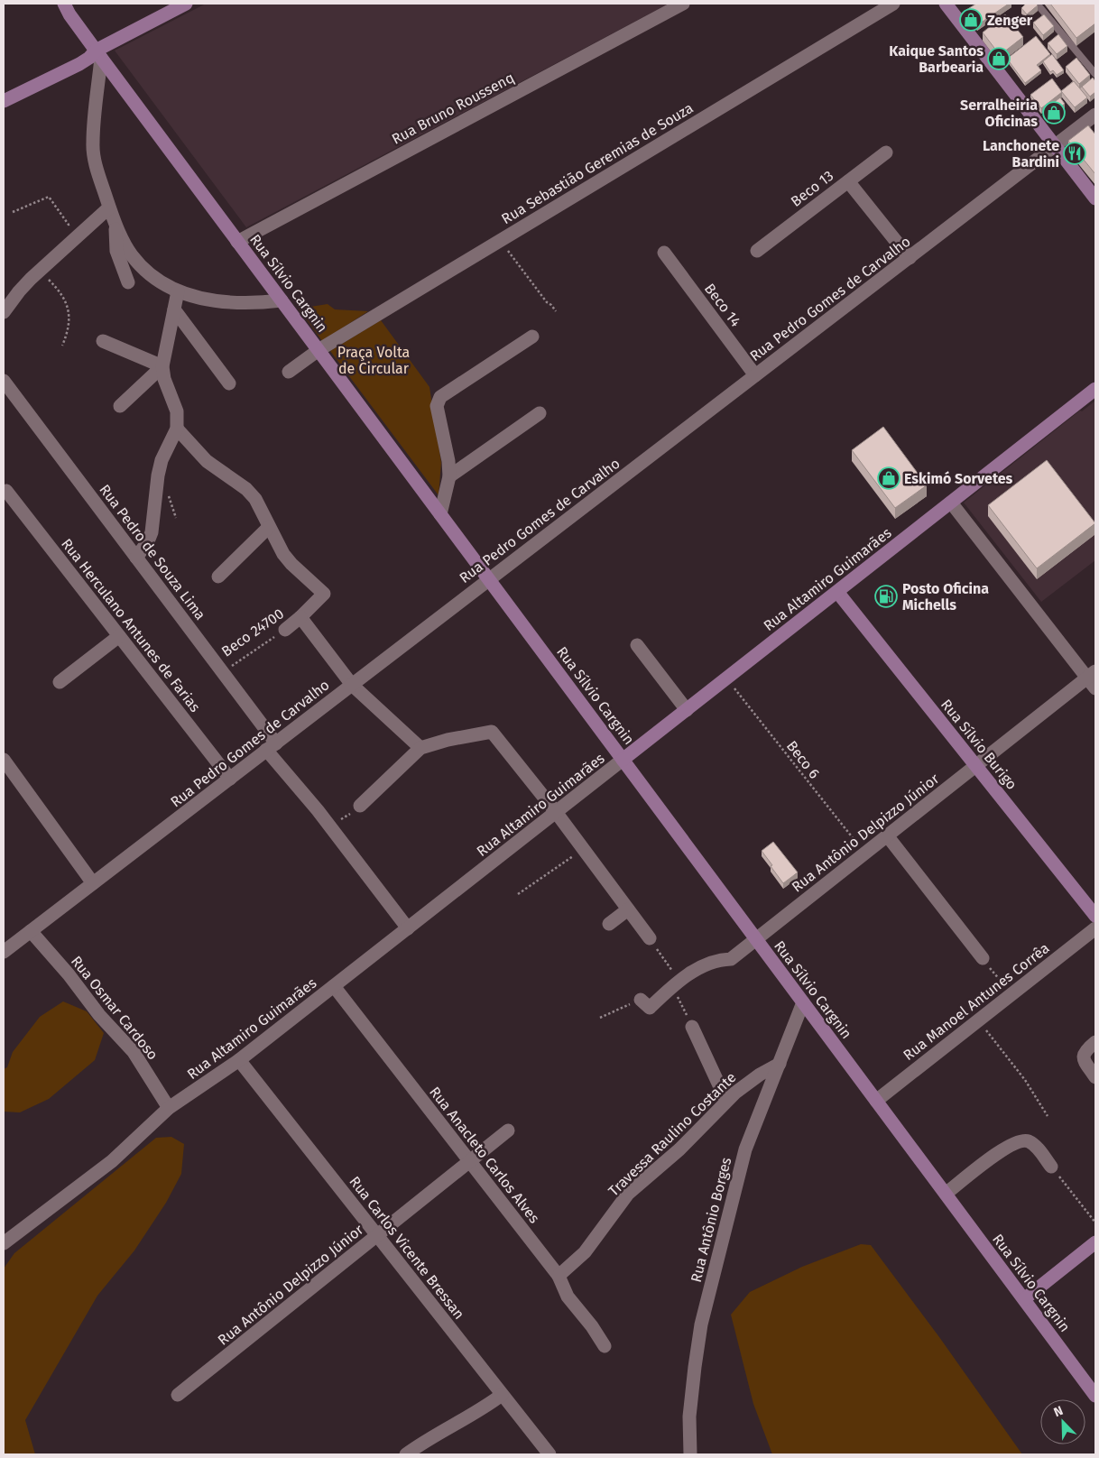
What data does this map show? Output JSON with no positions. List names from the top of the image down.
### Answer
{
  "streets": {
    "main road": ["Rua Sílvio Cargnin", "Rua Altamiro Guimarães", "Rua Sílvio Burigo"],
    "street": [
      "Rua Bruno Roussenq",
      "Rua Sebastião Geremias de Souza",
      "Beco 13",
      "Rua Pedro Gomes de Carvalho",
      "Beco 14",
      "Rua Pedro de Souza Lima",
      "Rua Herculano Antunes de Farias",
      "Beco 24700",
      "Rua Antônio Delpizzo Júnior",
      "Rua Manoel Antunes Corrêa",
      "Rua Osmar Cardoso",
      "Travessa Raulino Costante",
      "Rua Anacleto Carlos Alves",
      "Rua Antônio Borges",
      "Rua Carlos Vicente Bressan"
    ],
    "path": ["Beco 6"]
  },
  "crossings": [
    ["Rua Bruno Roussenq", "Rua Sílvio Cargnin"],
    ["Rua Sebastião Geremias de Souza", "Rua Sílvio Cargnin"],
    ["Rua Sílvio Cargnin", "Rua Pedro Gomes de Carvalho"],
    ["Rua Sílvio Cargnin", "Rua Altamiro Guimarães"],
    ["Rua Sílvio Cargnin", "Rua Antônio Delpizzo Júnior"],
    ["Rua Sílvio Cargnin", "Rua Manoel Antunes Corrêa"],
    ["Rua Sílvio Cargnin", "Rua Antônio Borges"],
    ["Rua Pedro Gomes de Carvalho", "Beco 14"],
    ["Rua Pedro Gomes de Carvalho", "Rua Pedro de Souza Lima"],
    ["Rua Pedro Gomes de Carvalho", "Rua Herculano Antunes de Farias"],
    ["Rua Pedro Gomes de Carvalho", "Rua Osmar Cardoso"],
    ["Rua Pedro de Souza Lima", "Rua Altamiro Guimarães"],
    ["Rua Pedro de Souza Lima", "Beco 24700"],
    ["Rua Altamiro Guimarães", "Rua Sílvio Burigo"],
    ["Rua Altamiro Guimarães", "Beco 6"],
    ["Rua Altamiro Guimarães", "Rua Osmar Cardoso"],
    ["Rua Altamiro Guimarães", "Rua Anacleto Carlos Alves"],
    ["Rua Altamiro Guimarães", "Rua Carlos Vicente Bressan"],
    ["Rua Sílvio Burigo", "Rua Antônio Delpizzo Júnior"],
    ["Beco 6", "Rua Antônio Delpizzo Júnior"],
    ["Rua Antônio Delpizzo Júnior", "Rua Anacleto Carlos Alves"],
    ["Rua Antônio Delpizzo Júnior", "Rua Carlos Vicente Bressan"],
    ["Travessa Raulino Costante", "Rua Anacleto Carlos Alves"],
    ["Travessa Raulino Costante", "Rua Antônio Borges"]
  ],
  "parks": ["Praça Volta de Circular"],
  "places": {
    "shop": [
      "Zenger",
      "Kaique Santos Barbearia",
      "Serralheiria Oficinas",
      "Eskimó Sorvetes"
    ],
    "restaurant": ["Lanchonete Bardini"],
    "fuel station": ["Posto Oficina Michells"]
  },
  "north": "top left"
}
